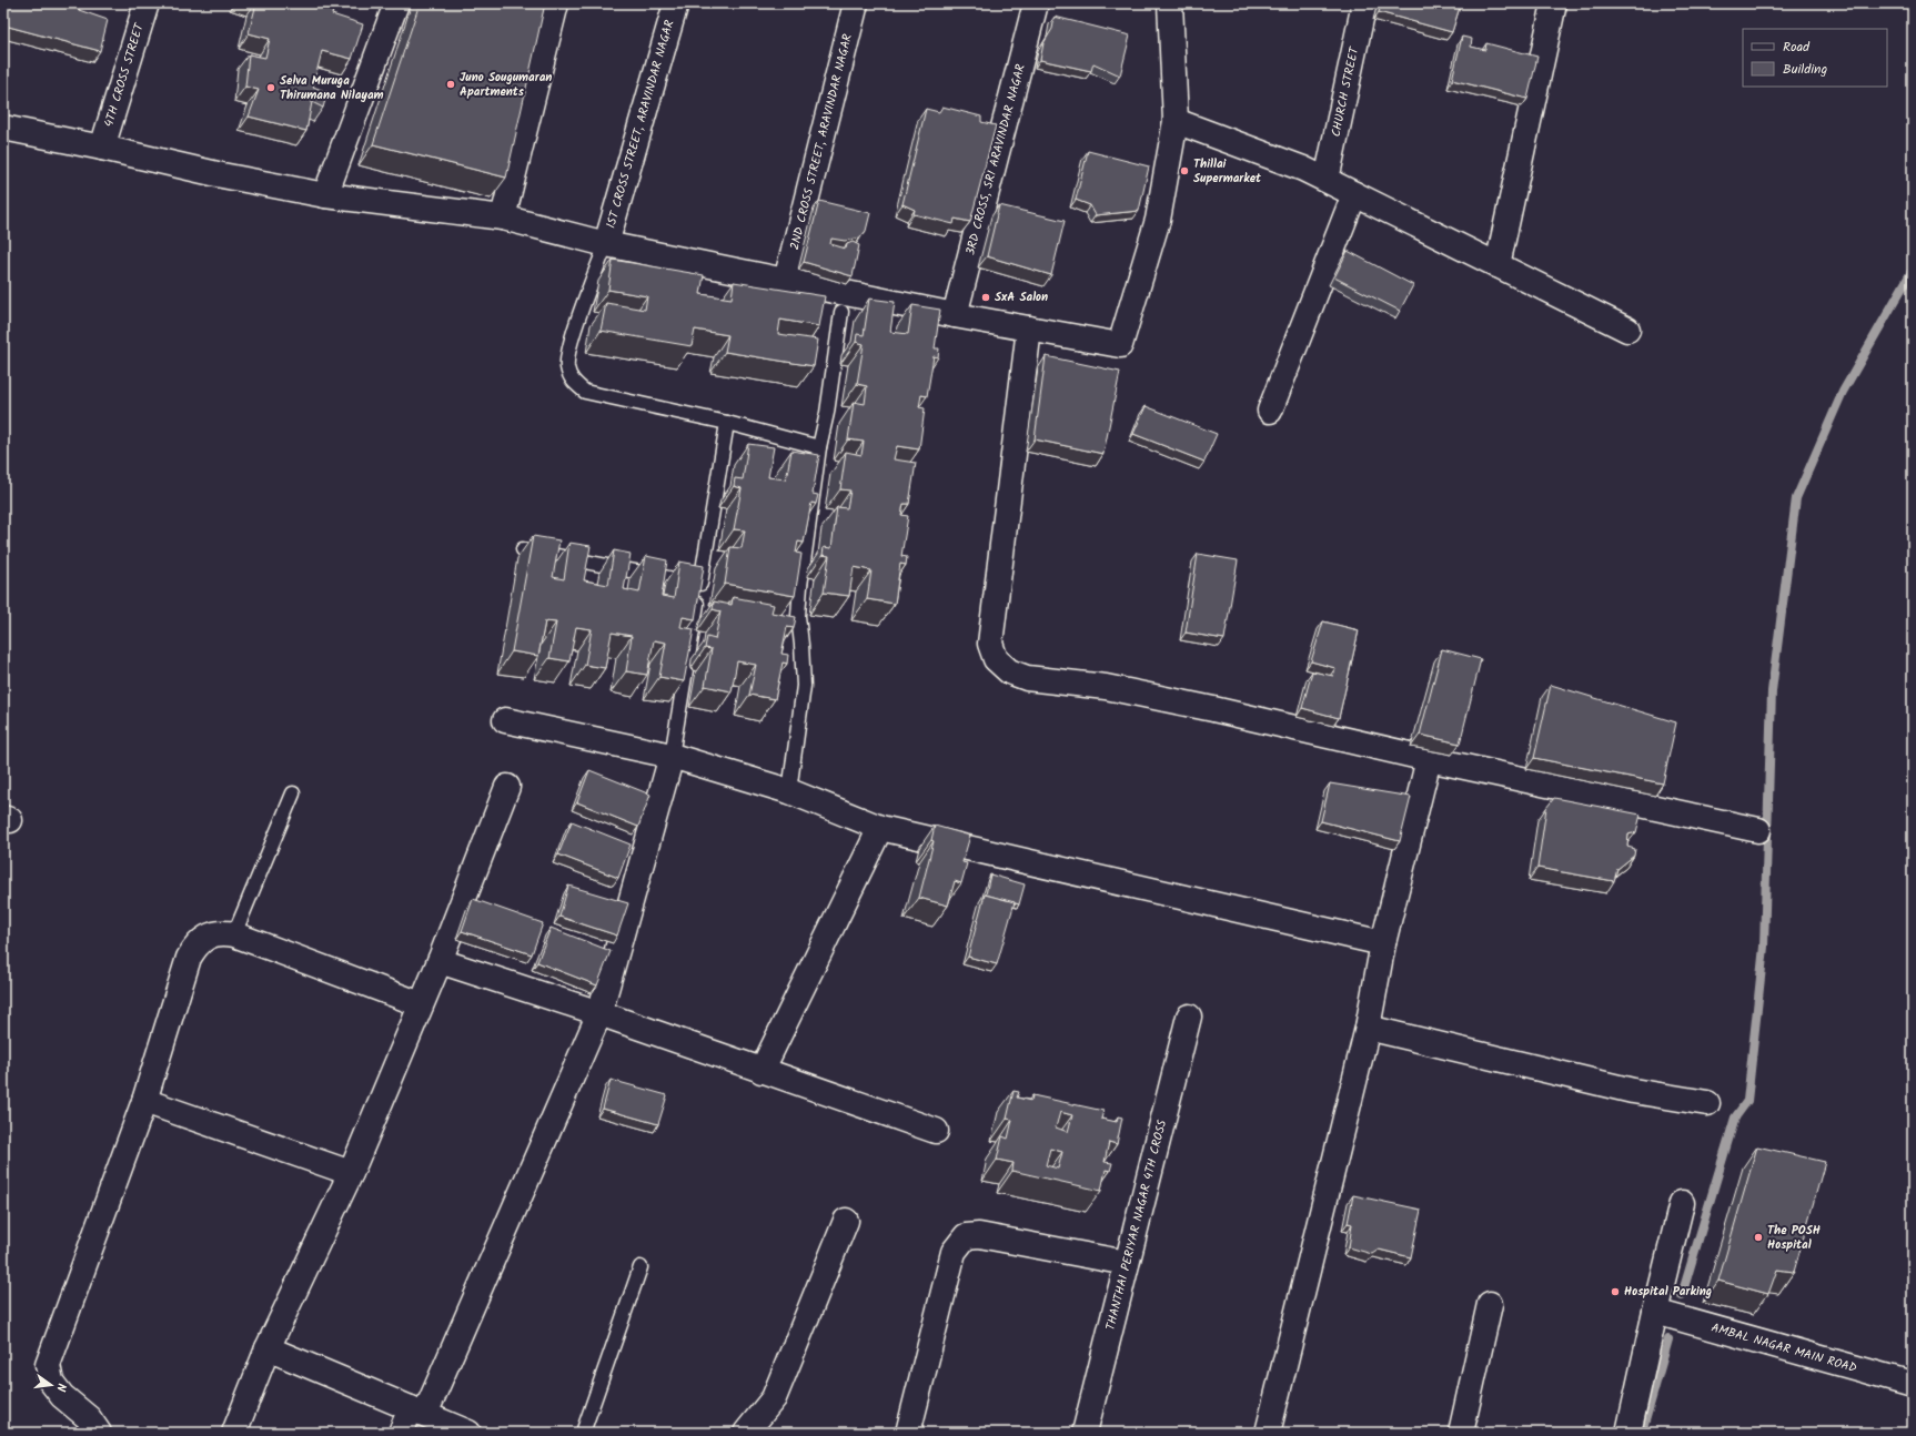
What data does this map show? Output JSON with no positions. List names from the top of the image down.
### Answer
{
  "streets": {
    "street": [
      "4TH CROSS STREET",
      "CHURCH STREET",
      "1ST CROSS STREET, ARAVINDAR NAGAR",
      "2ND CROSS STREET, ARAVINDAR NAGAR",
      "3RD CROSS, SRI ARAVINDAR NAGAR",
      "THANTHAI PERIYAR NAGAR 4TH CROSS",
      "AMBAL NAGAR MAIN ROAD"
    ]
  },
  "places": [
    "Juno Sougumaran Apartments",
    "Selva Muruga Thirumana Nilayam",
    "Thillai Supermarket",
    "SxA Salon",
    "The POSH Hospital",
    "Hospital Parking"
  ],
  "legend": ["Road", "Building"],
  "north": "right"
}
